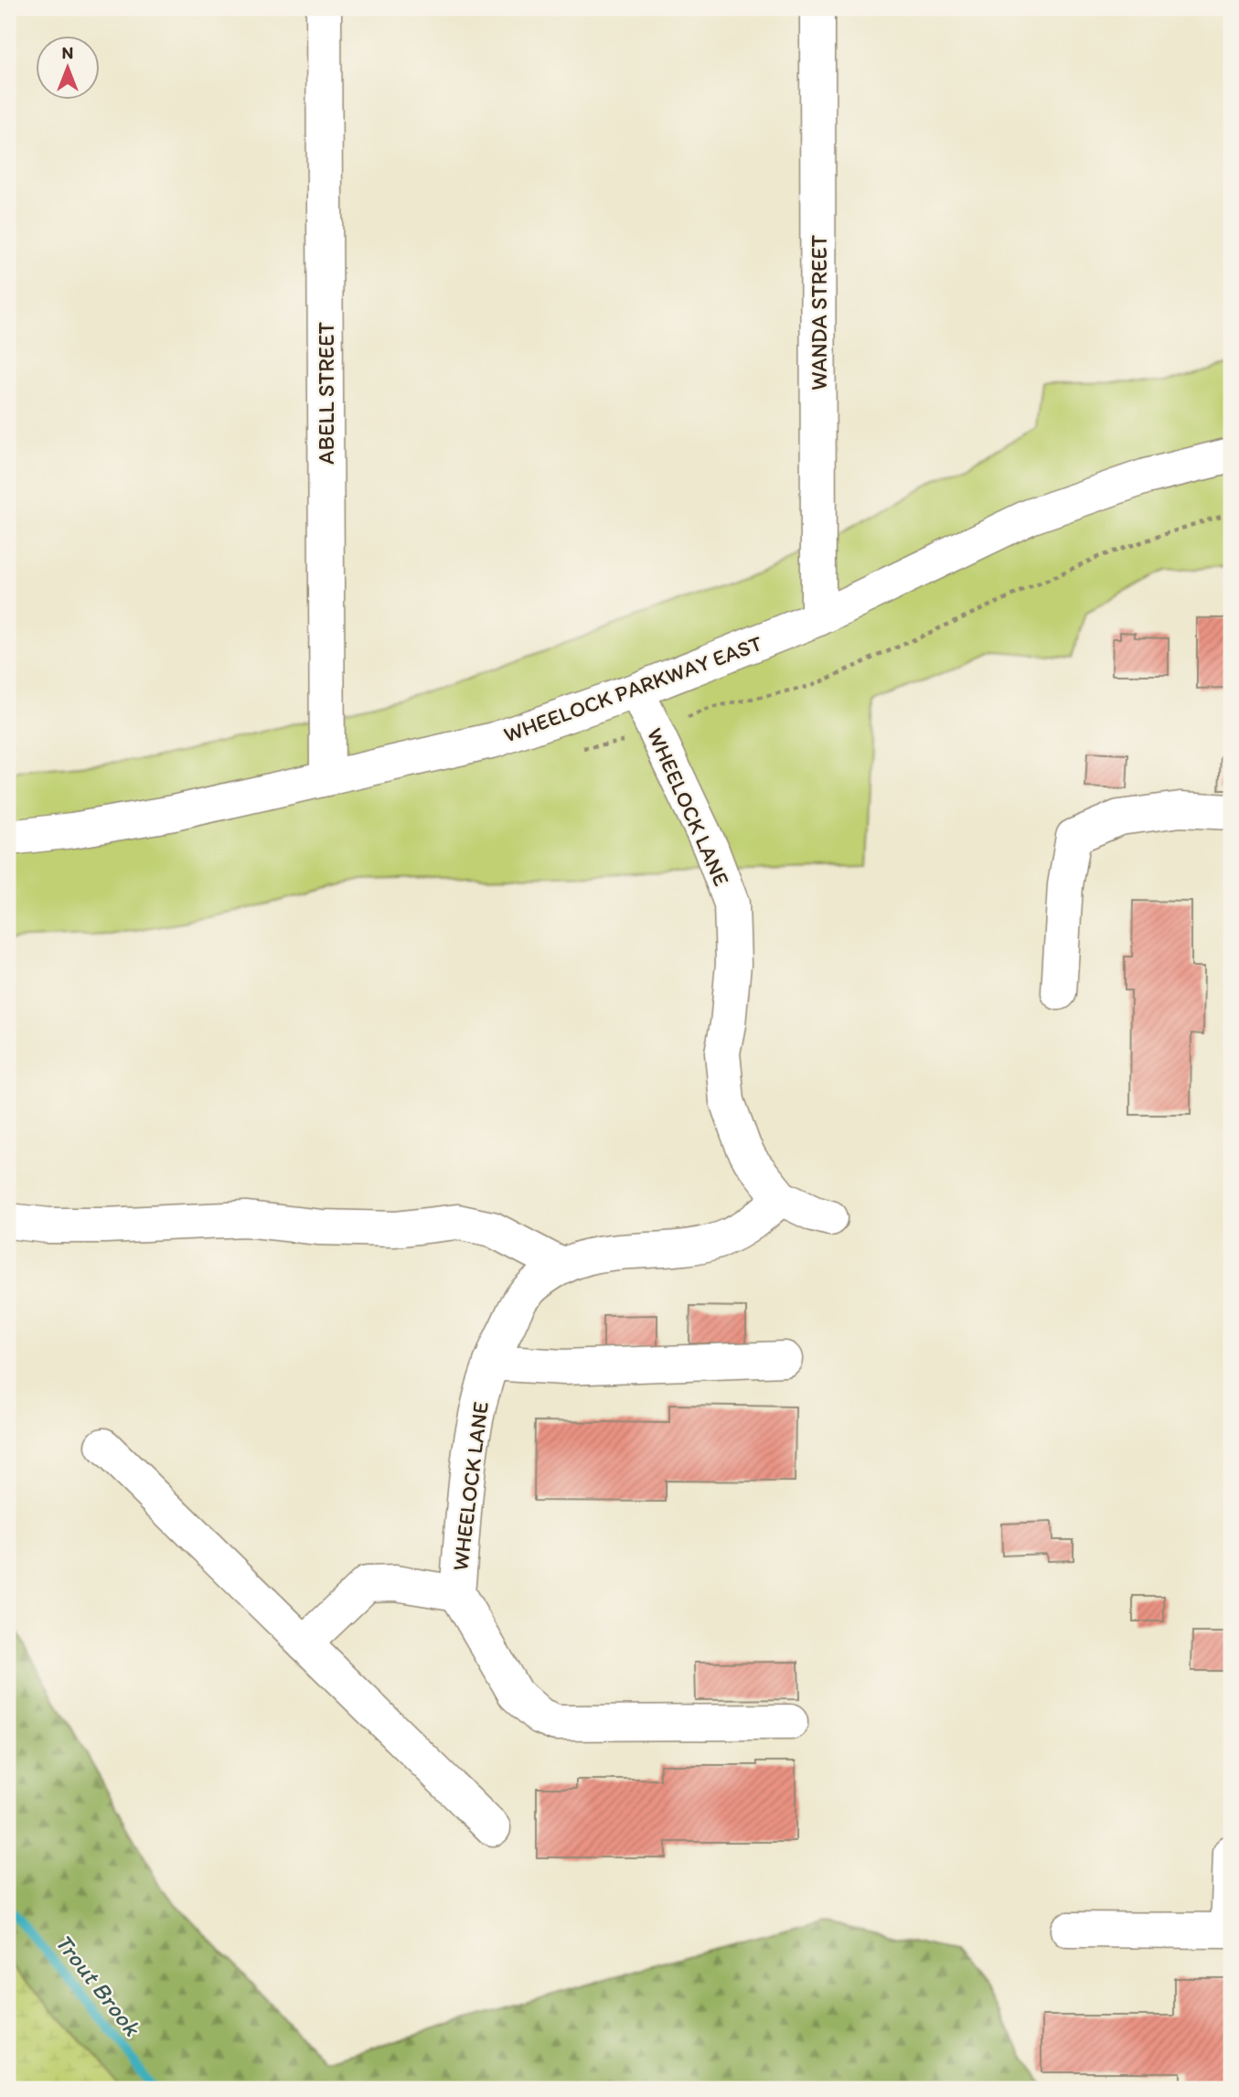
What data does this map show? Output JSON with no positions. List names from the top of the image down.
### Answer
{
  "streets": {
    "street": [
      "WANDA STREET",
      "ABELL STREET",
      "WHEELOCK PARKWAY EAST",
      "WHEELOCK LANE"
    ]
  },
  "crossings": [
    ["WANDA STREET", "WHEELOCK PARKWAY EAST"],
    ["ABELL STREET", "WHEELOCK PARKWAY EAST"],
    ["WHEELOCK PARKWAY EAST", "WHEELOCK LANE"]
  ],
  "water": ["Trout Brook"],
  "north": "top"
}
